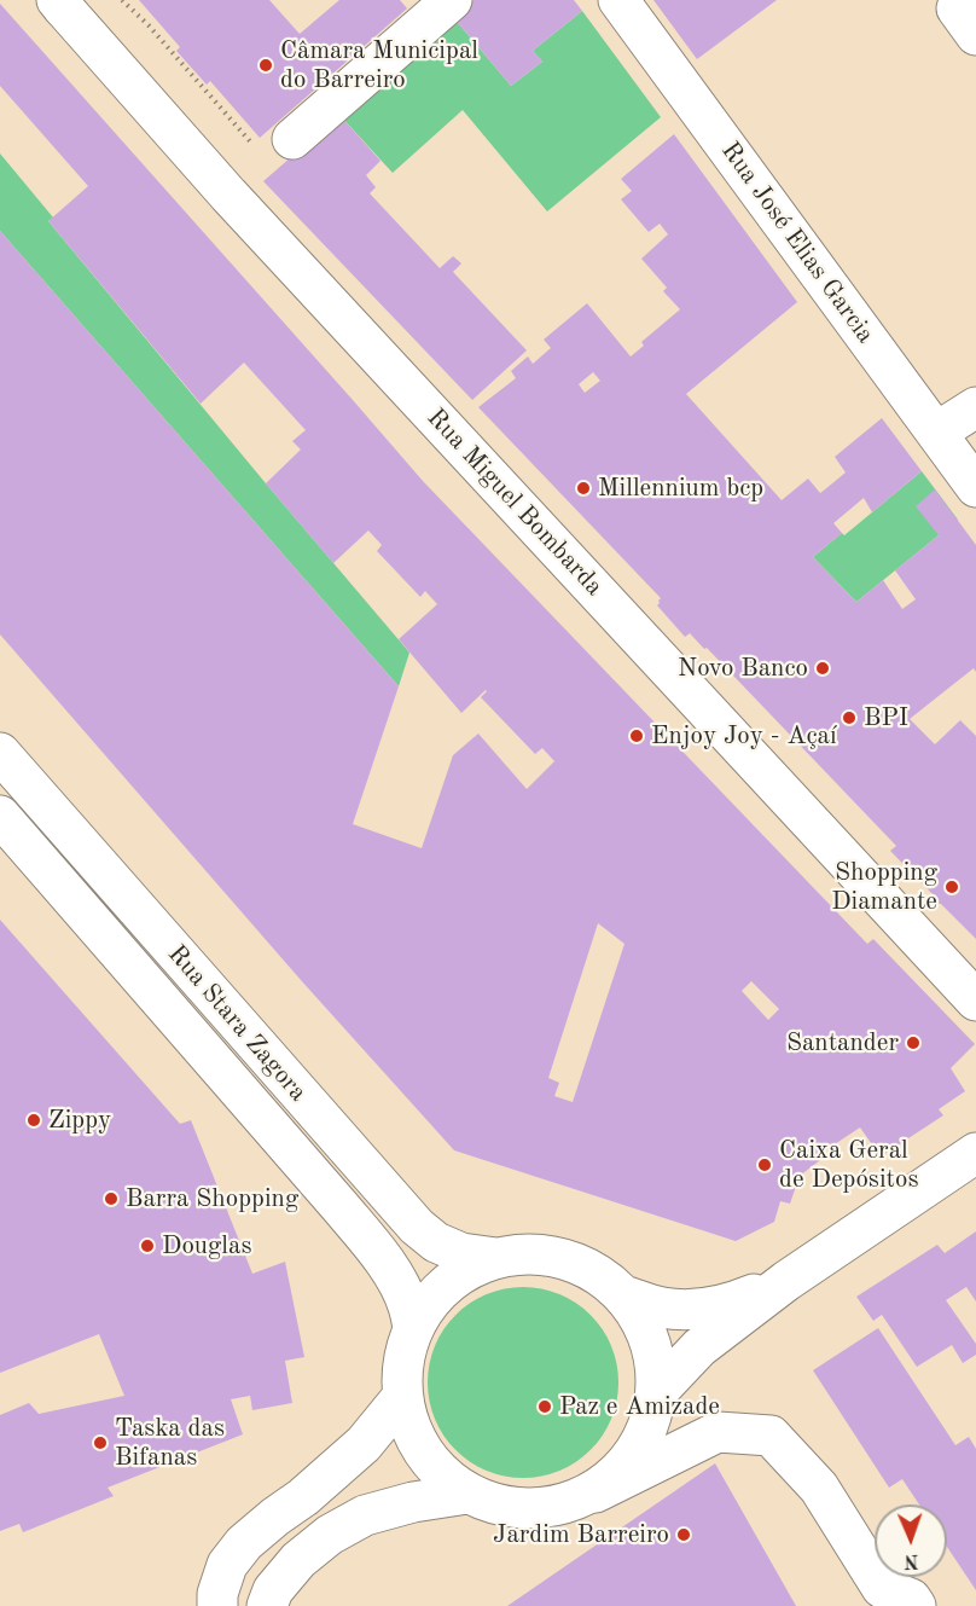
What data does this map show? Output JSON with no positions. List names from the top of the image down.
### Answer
{
  "streets": {
    "street": ["Rua José Elias Garcia", "Rua Miguel Bombarda", "Rua Stara Zagora"]
  },
  "places": [
    "Câmara Municipal do Barreiro",
    "Millennium bcp",
    "Novo Banco",
    "BPI",
    "Enjoy Joy - Açaí",
    "Shopping Diamante",
    "Santander",
    "Zippy",
    "Caixa Geral de Depósitos",
    "Barra Shopping",
    "Douglas",
    "Paz e Amizade",
    "Taska das Bifanas",
    "Jardim Barreiro"
  ],
  "north": "bottom"
}
